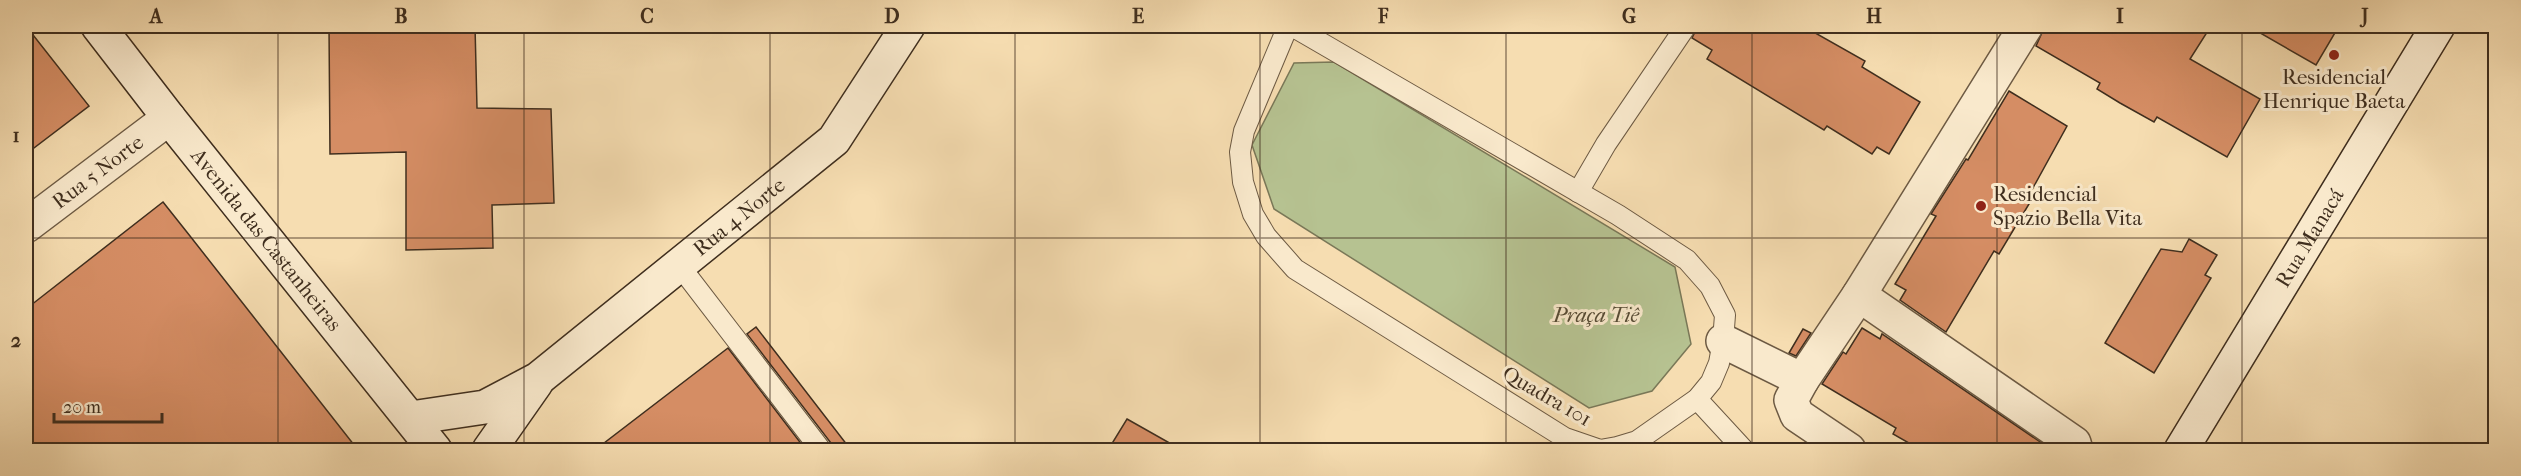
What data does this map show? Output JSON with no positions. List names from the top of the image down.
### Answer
{
  "streets": {
    "street": [
      "Rua 5 Norte",
      "Rua 4 Norte",
      "Rua Manacá",
      "Avenida das Castanheiras"
    ],
    "lane": ["Quadra 101"]
  },
  "crossings": [
    ["Rua 5 Norte", "Avenida das Castanheiras"],
    ["Rua 4 Norte", "Avenida das Castanheiras"]
  ],
  "parks": ["Praça Tiê"],
  "places": ["Residencial Henrique Baeta", "Residencial Spazio Bella Vita"],
  "scale_bar": "20 m",
  "grid": {
    "columns": [
      "A",
      "B",
      "C",
      "D",
      "E",
      "F",
      "G",
      "H",
      "I",
      "J"
    ],
    "rows": ["1", "2"]
  }
}
